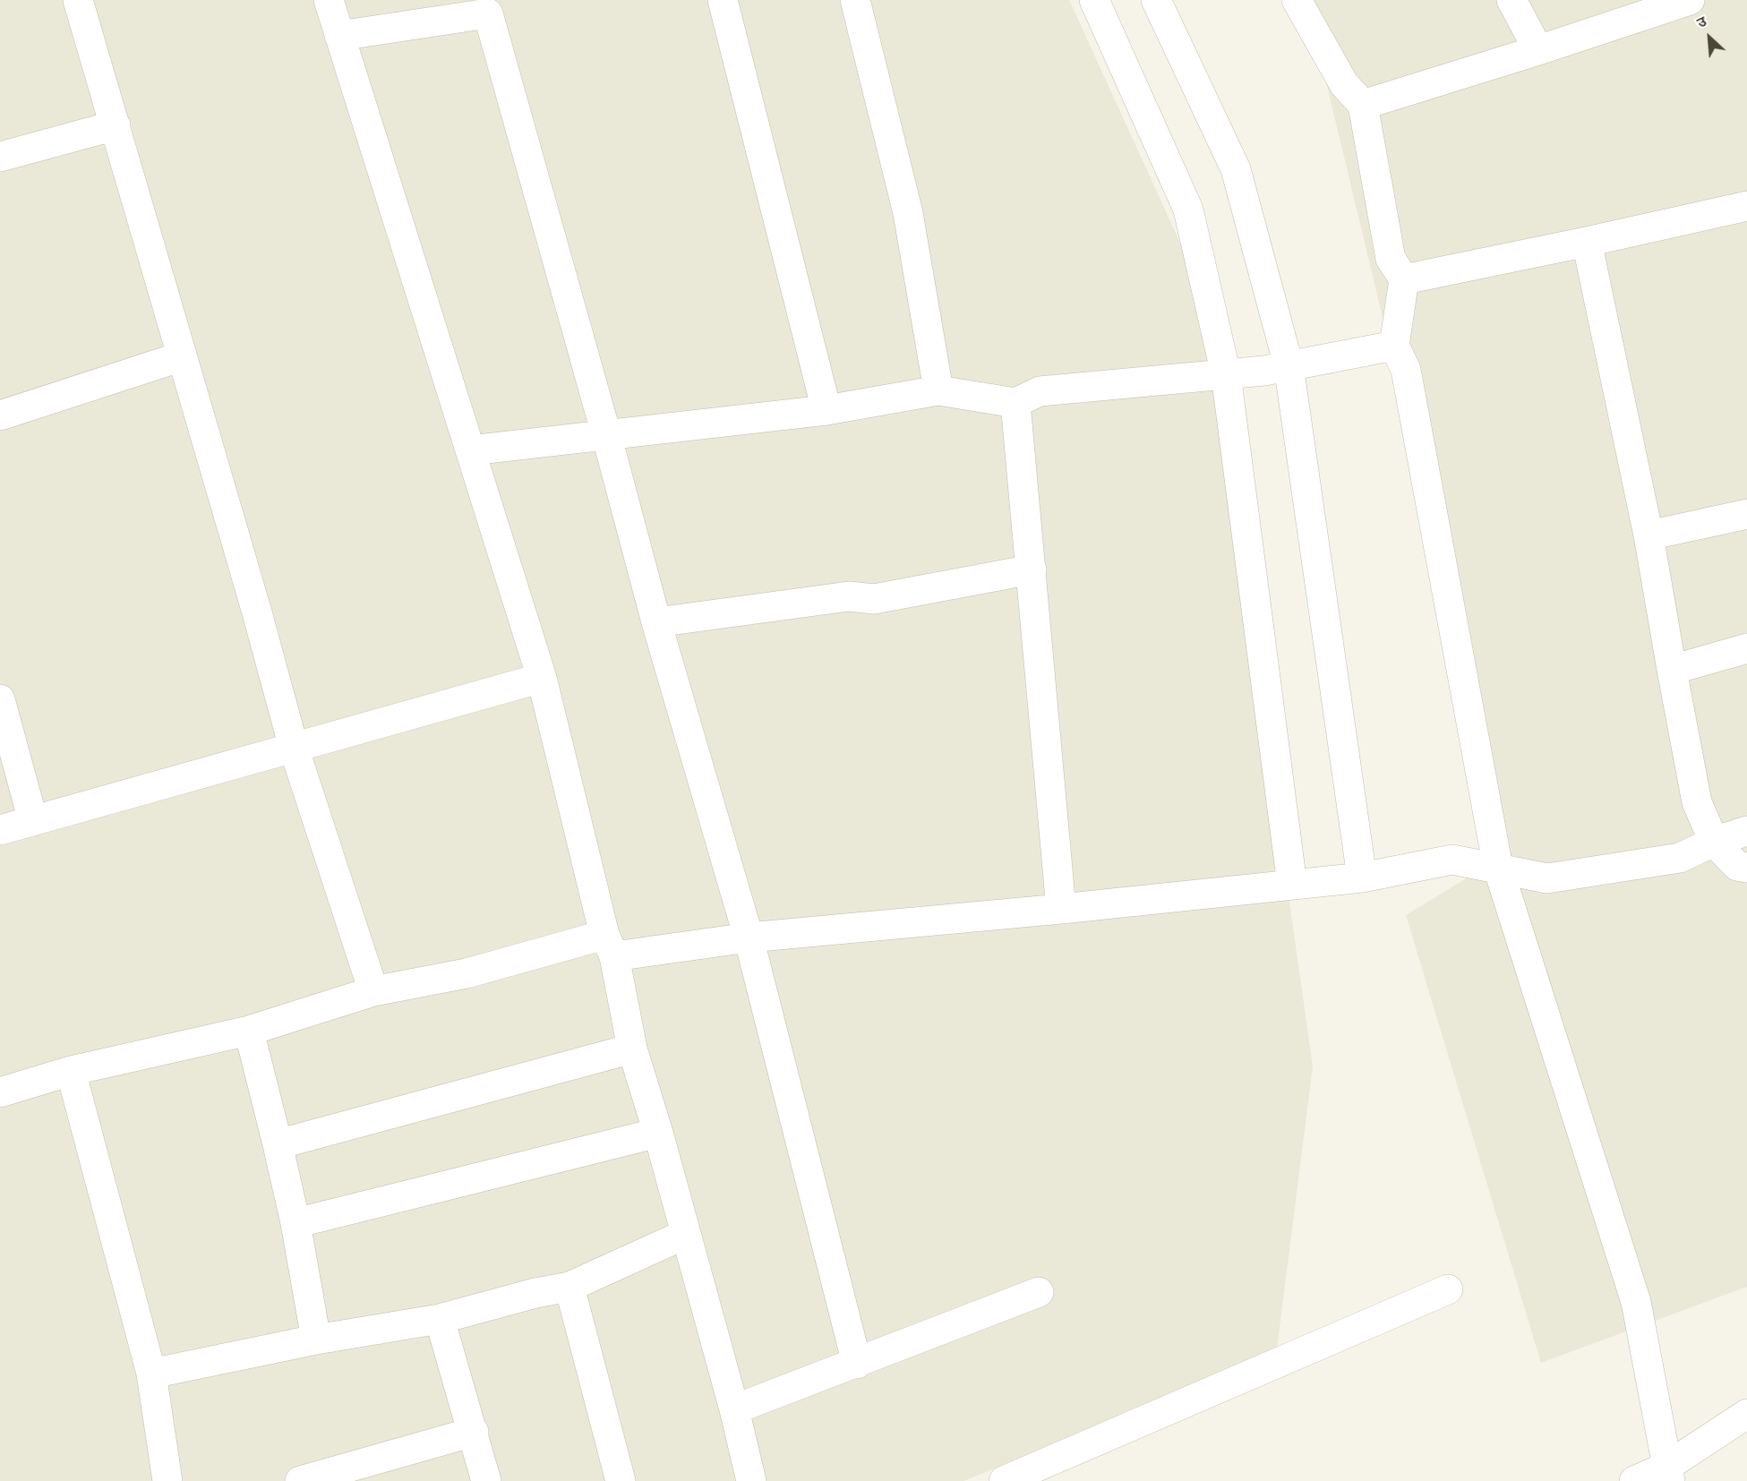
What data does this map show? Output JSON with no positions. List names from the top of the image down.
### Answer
{
  "north": "top left"
}
